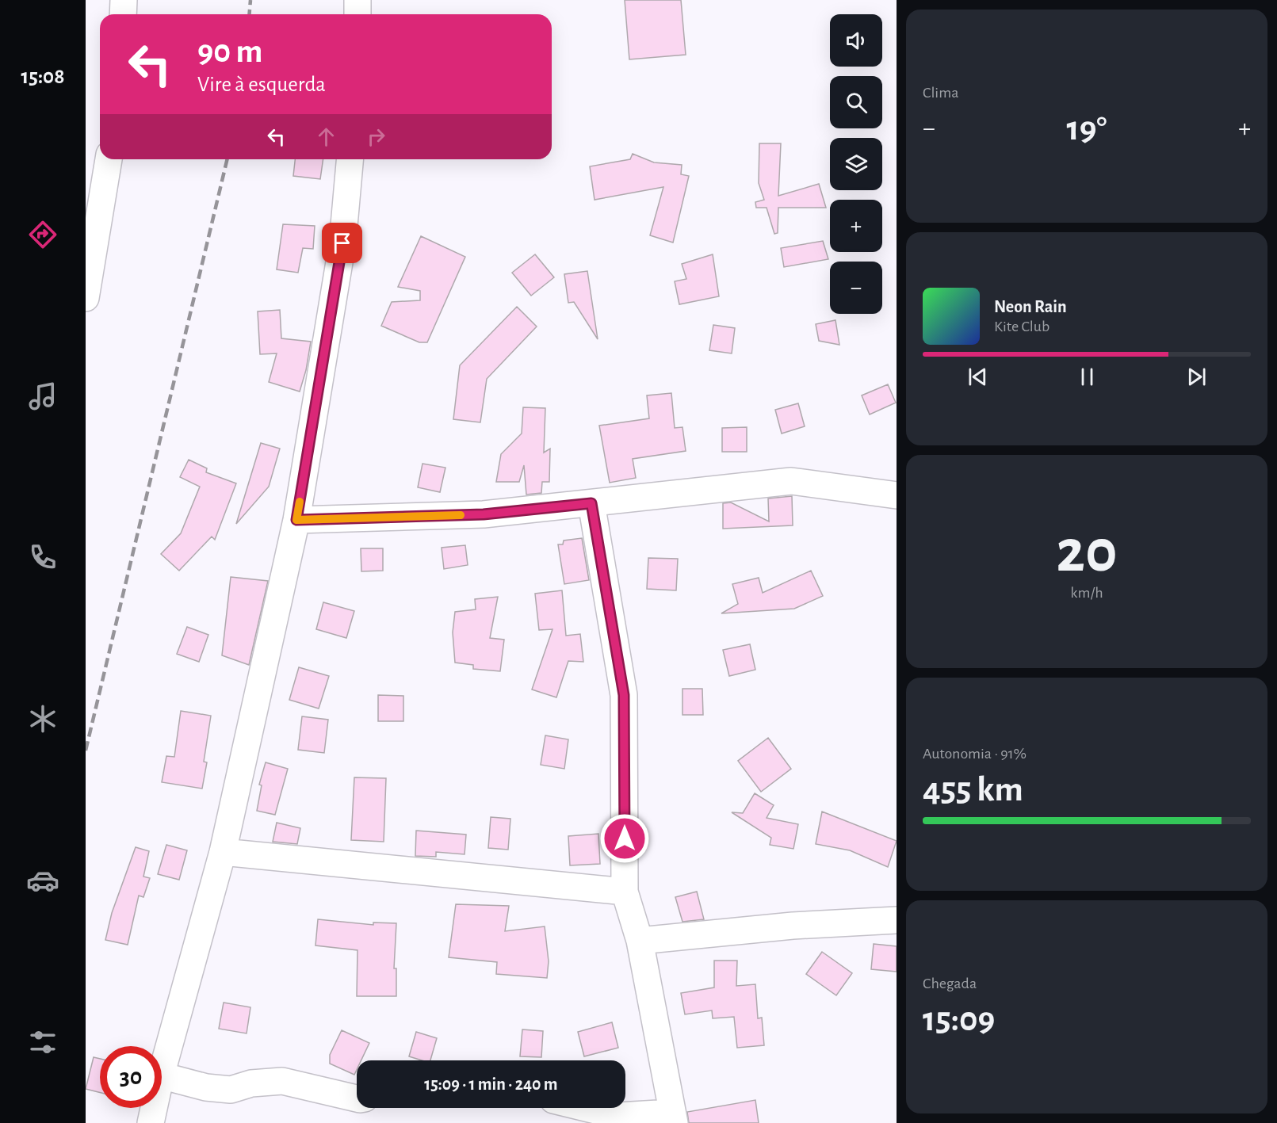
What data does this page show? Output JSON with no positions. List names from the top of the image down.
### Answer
{
  "page": {
    "tabs": "15:08",
    "tile": [
      "Clima",
      ["20", "km/h"],
      ["Autonomia · 91%", "455 km"],
      ["Chegada", "15:09"]
    ],
    "map_buttons": ["+", "−"],
    "turn": ["90 m", "Vire à esquerda"],
    "heat": ["−", "19°", "+"],
    "song": ["Neon Rain", "Kite Club"],
    "limit": "30",
    "trip": "15:09 · 1 min · 240 m"
  }
}
